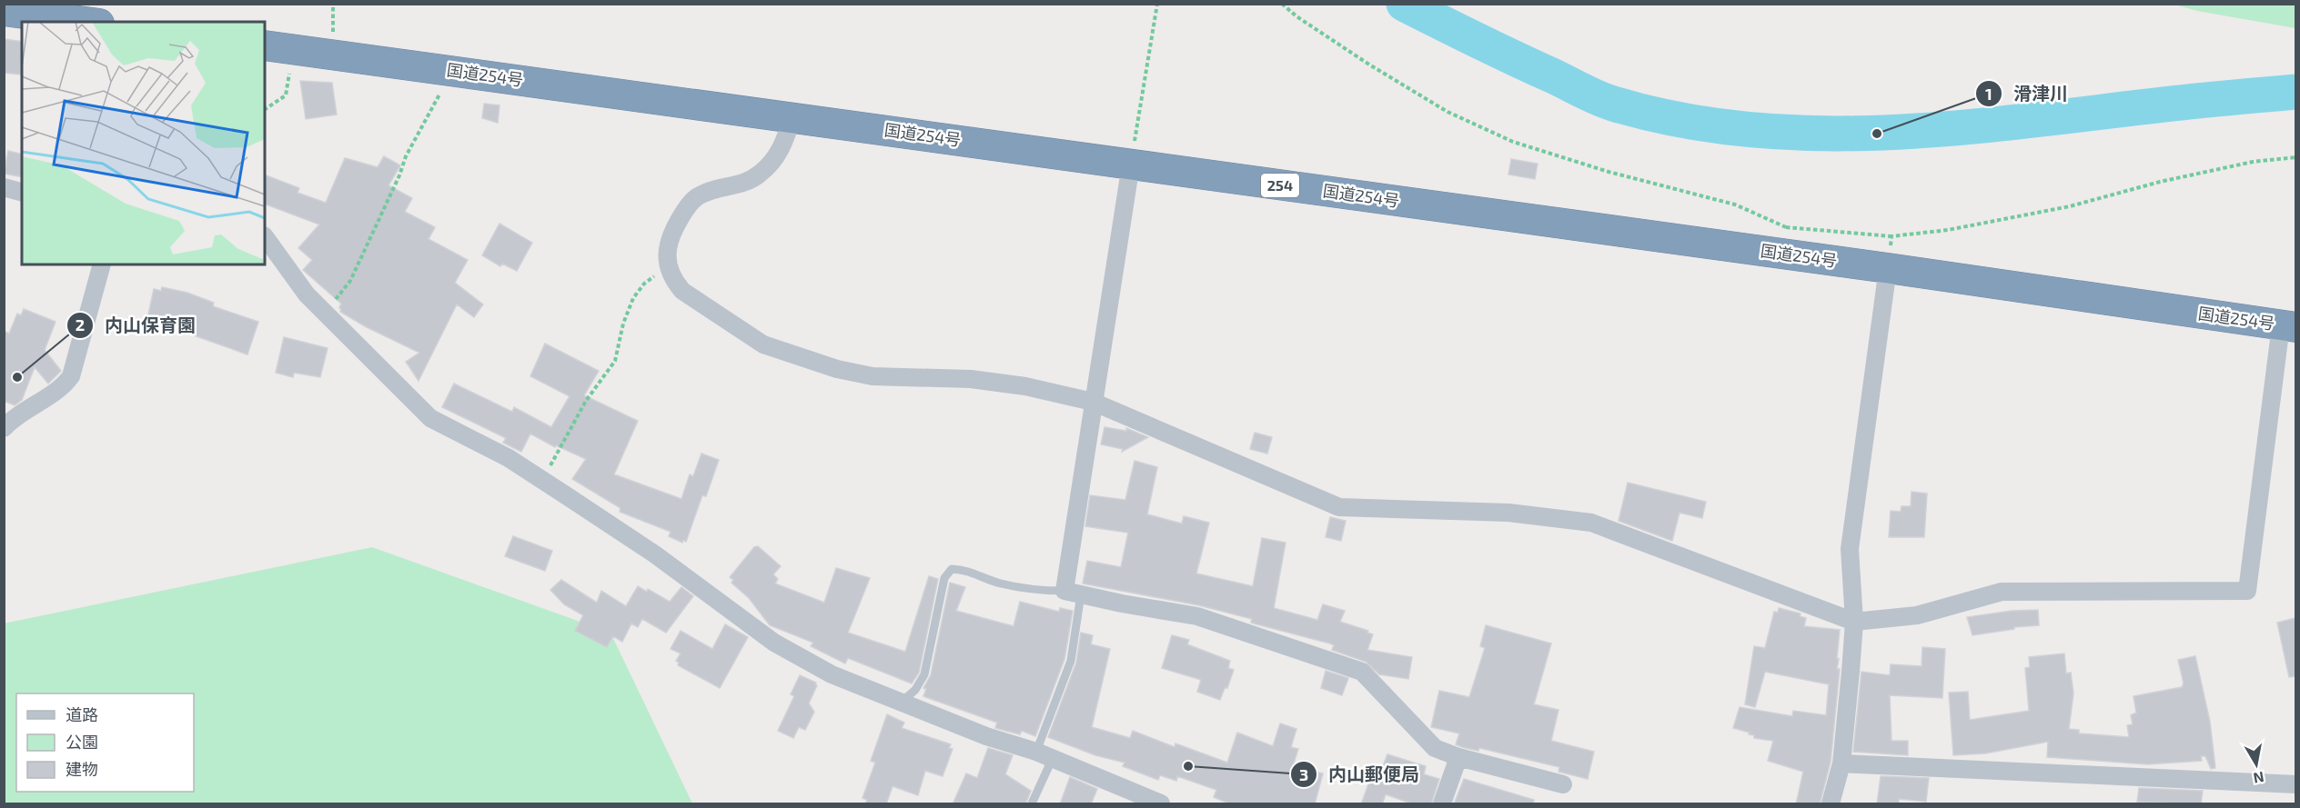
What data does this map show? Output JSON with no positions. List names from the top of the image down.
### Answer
{
  "streets": {
    "highway": ["国道254号", "254"]
  },
  "places": ["滑津川", "内山保育園", "内山郵便局"],
  "legend": ["道路", "公園", "建物"],
  "north": "bottom"
}
